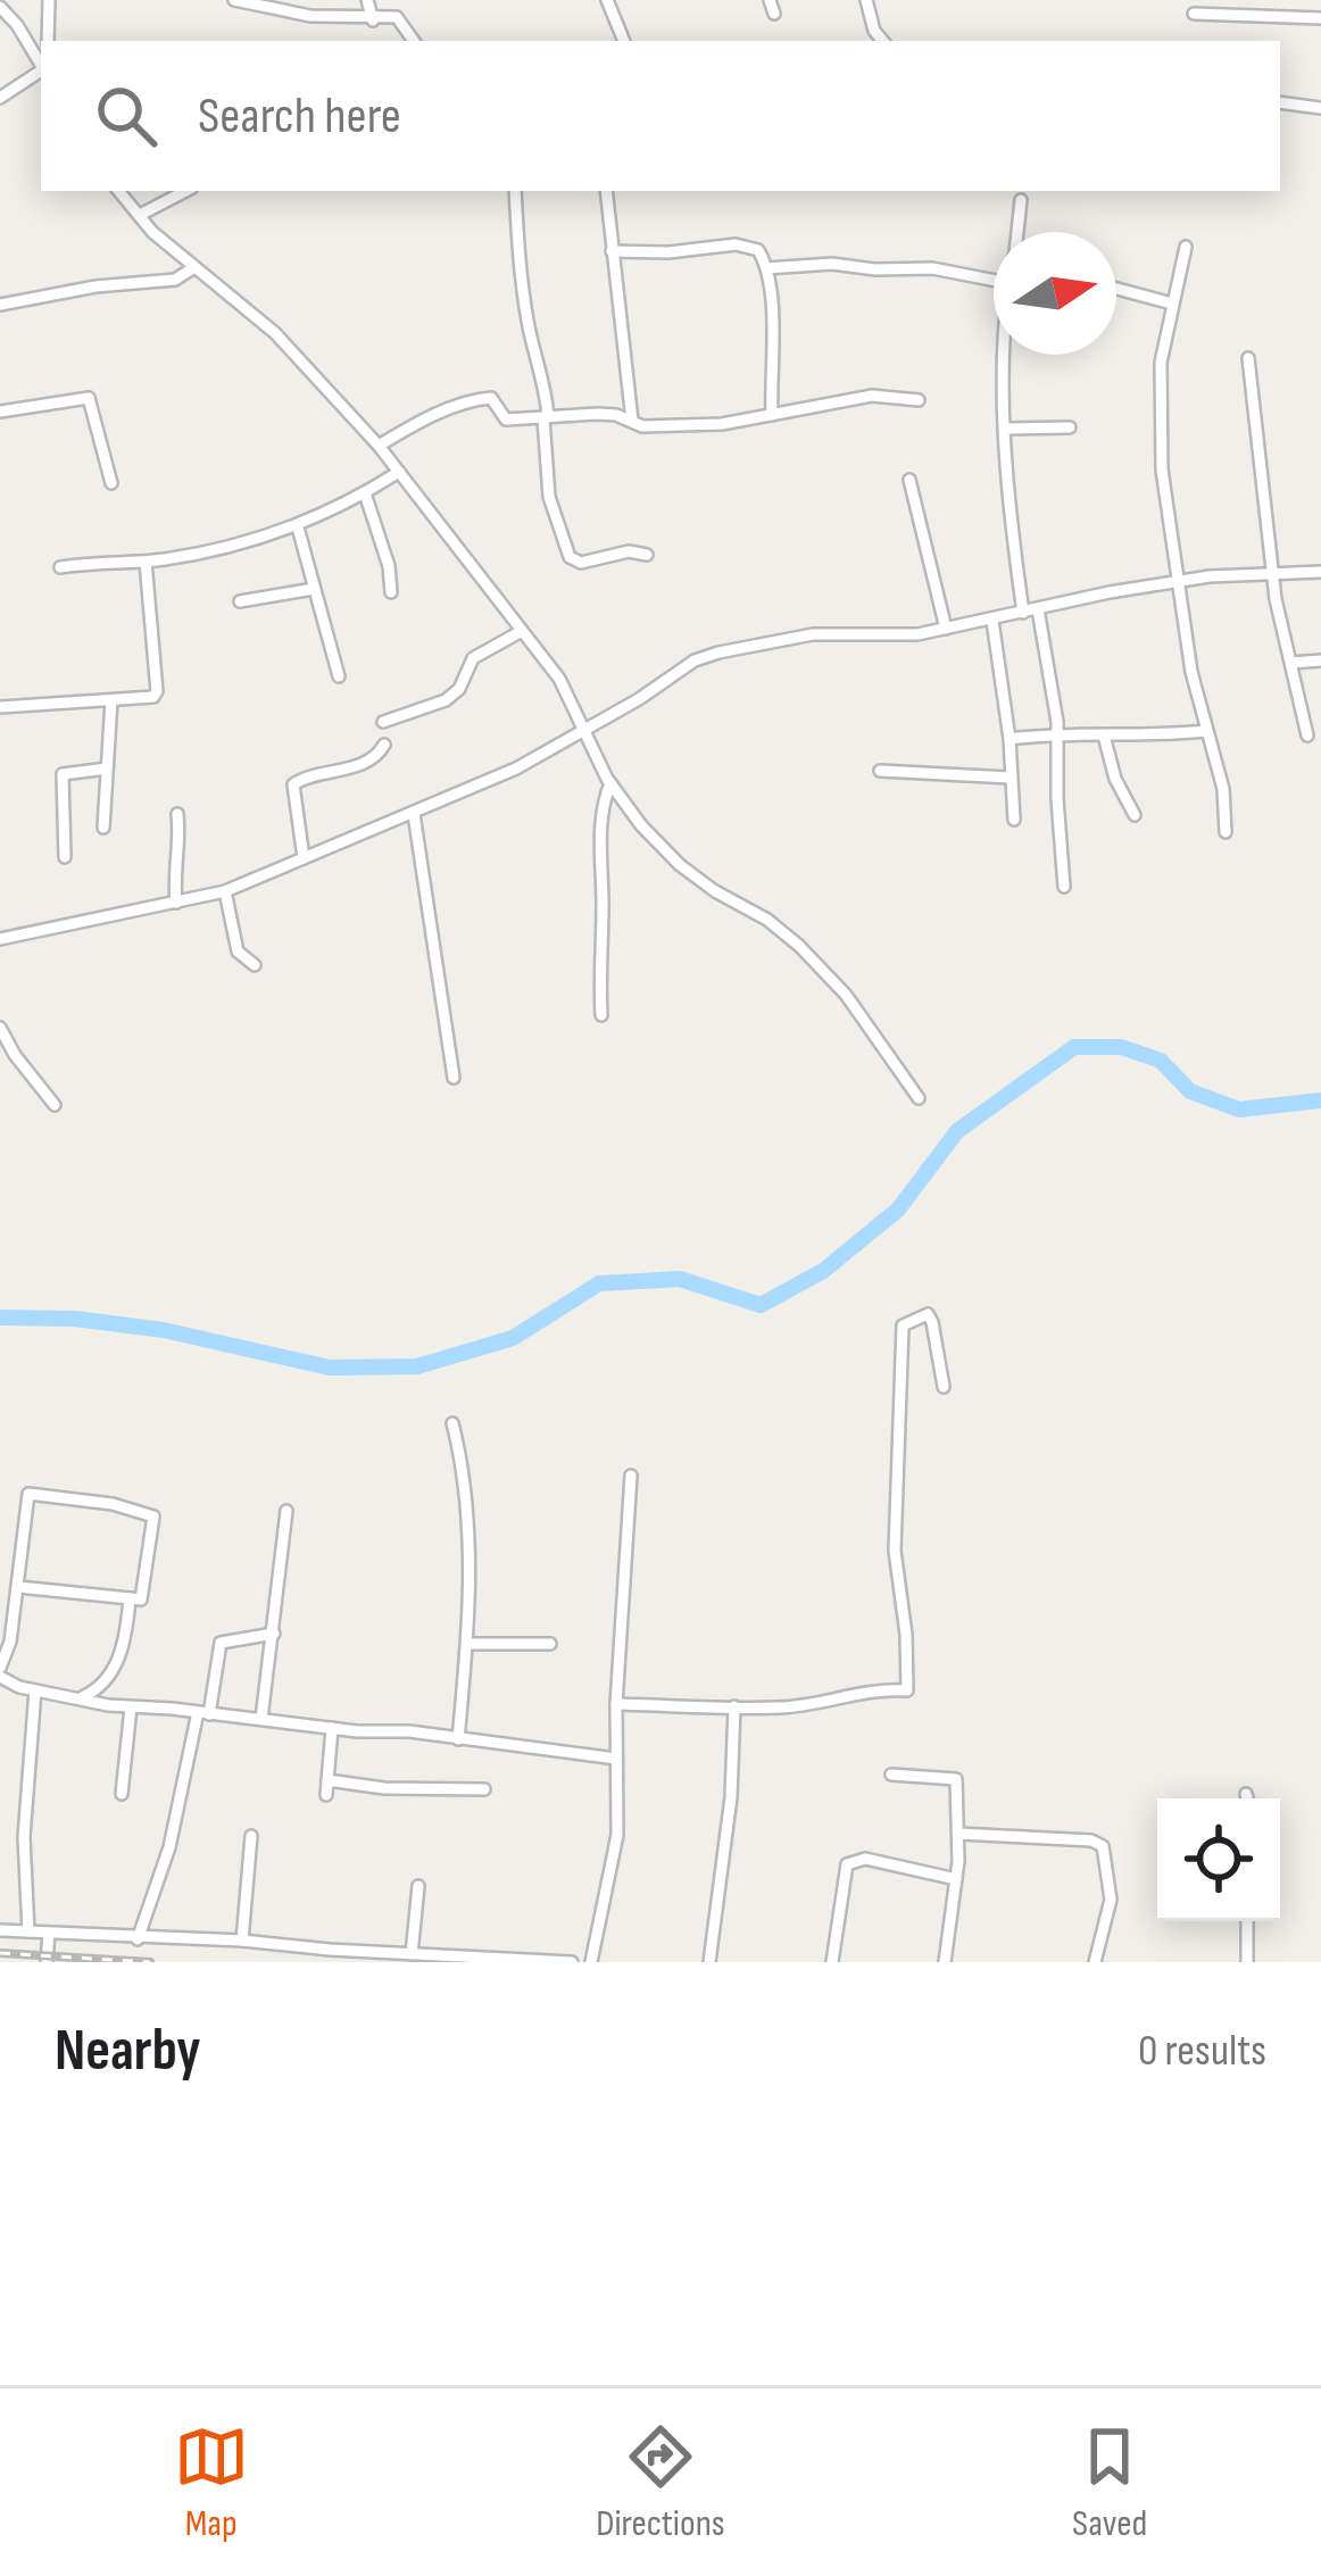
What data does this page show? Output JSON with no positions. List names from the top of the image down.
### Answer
{
  "north": "right",
  "page": {
    "search": "Search here",
    "heading": ["Nearby", "0 results"],
    "nav": ["Map", "Directions", "Saved"]
  }
}
